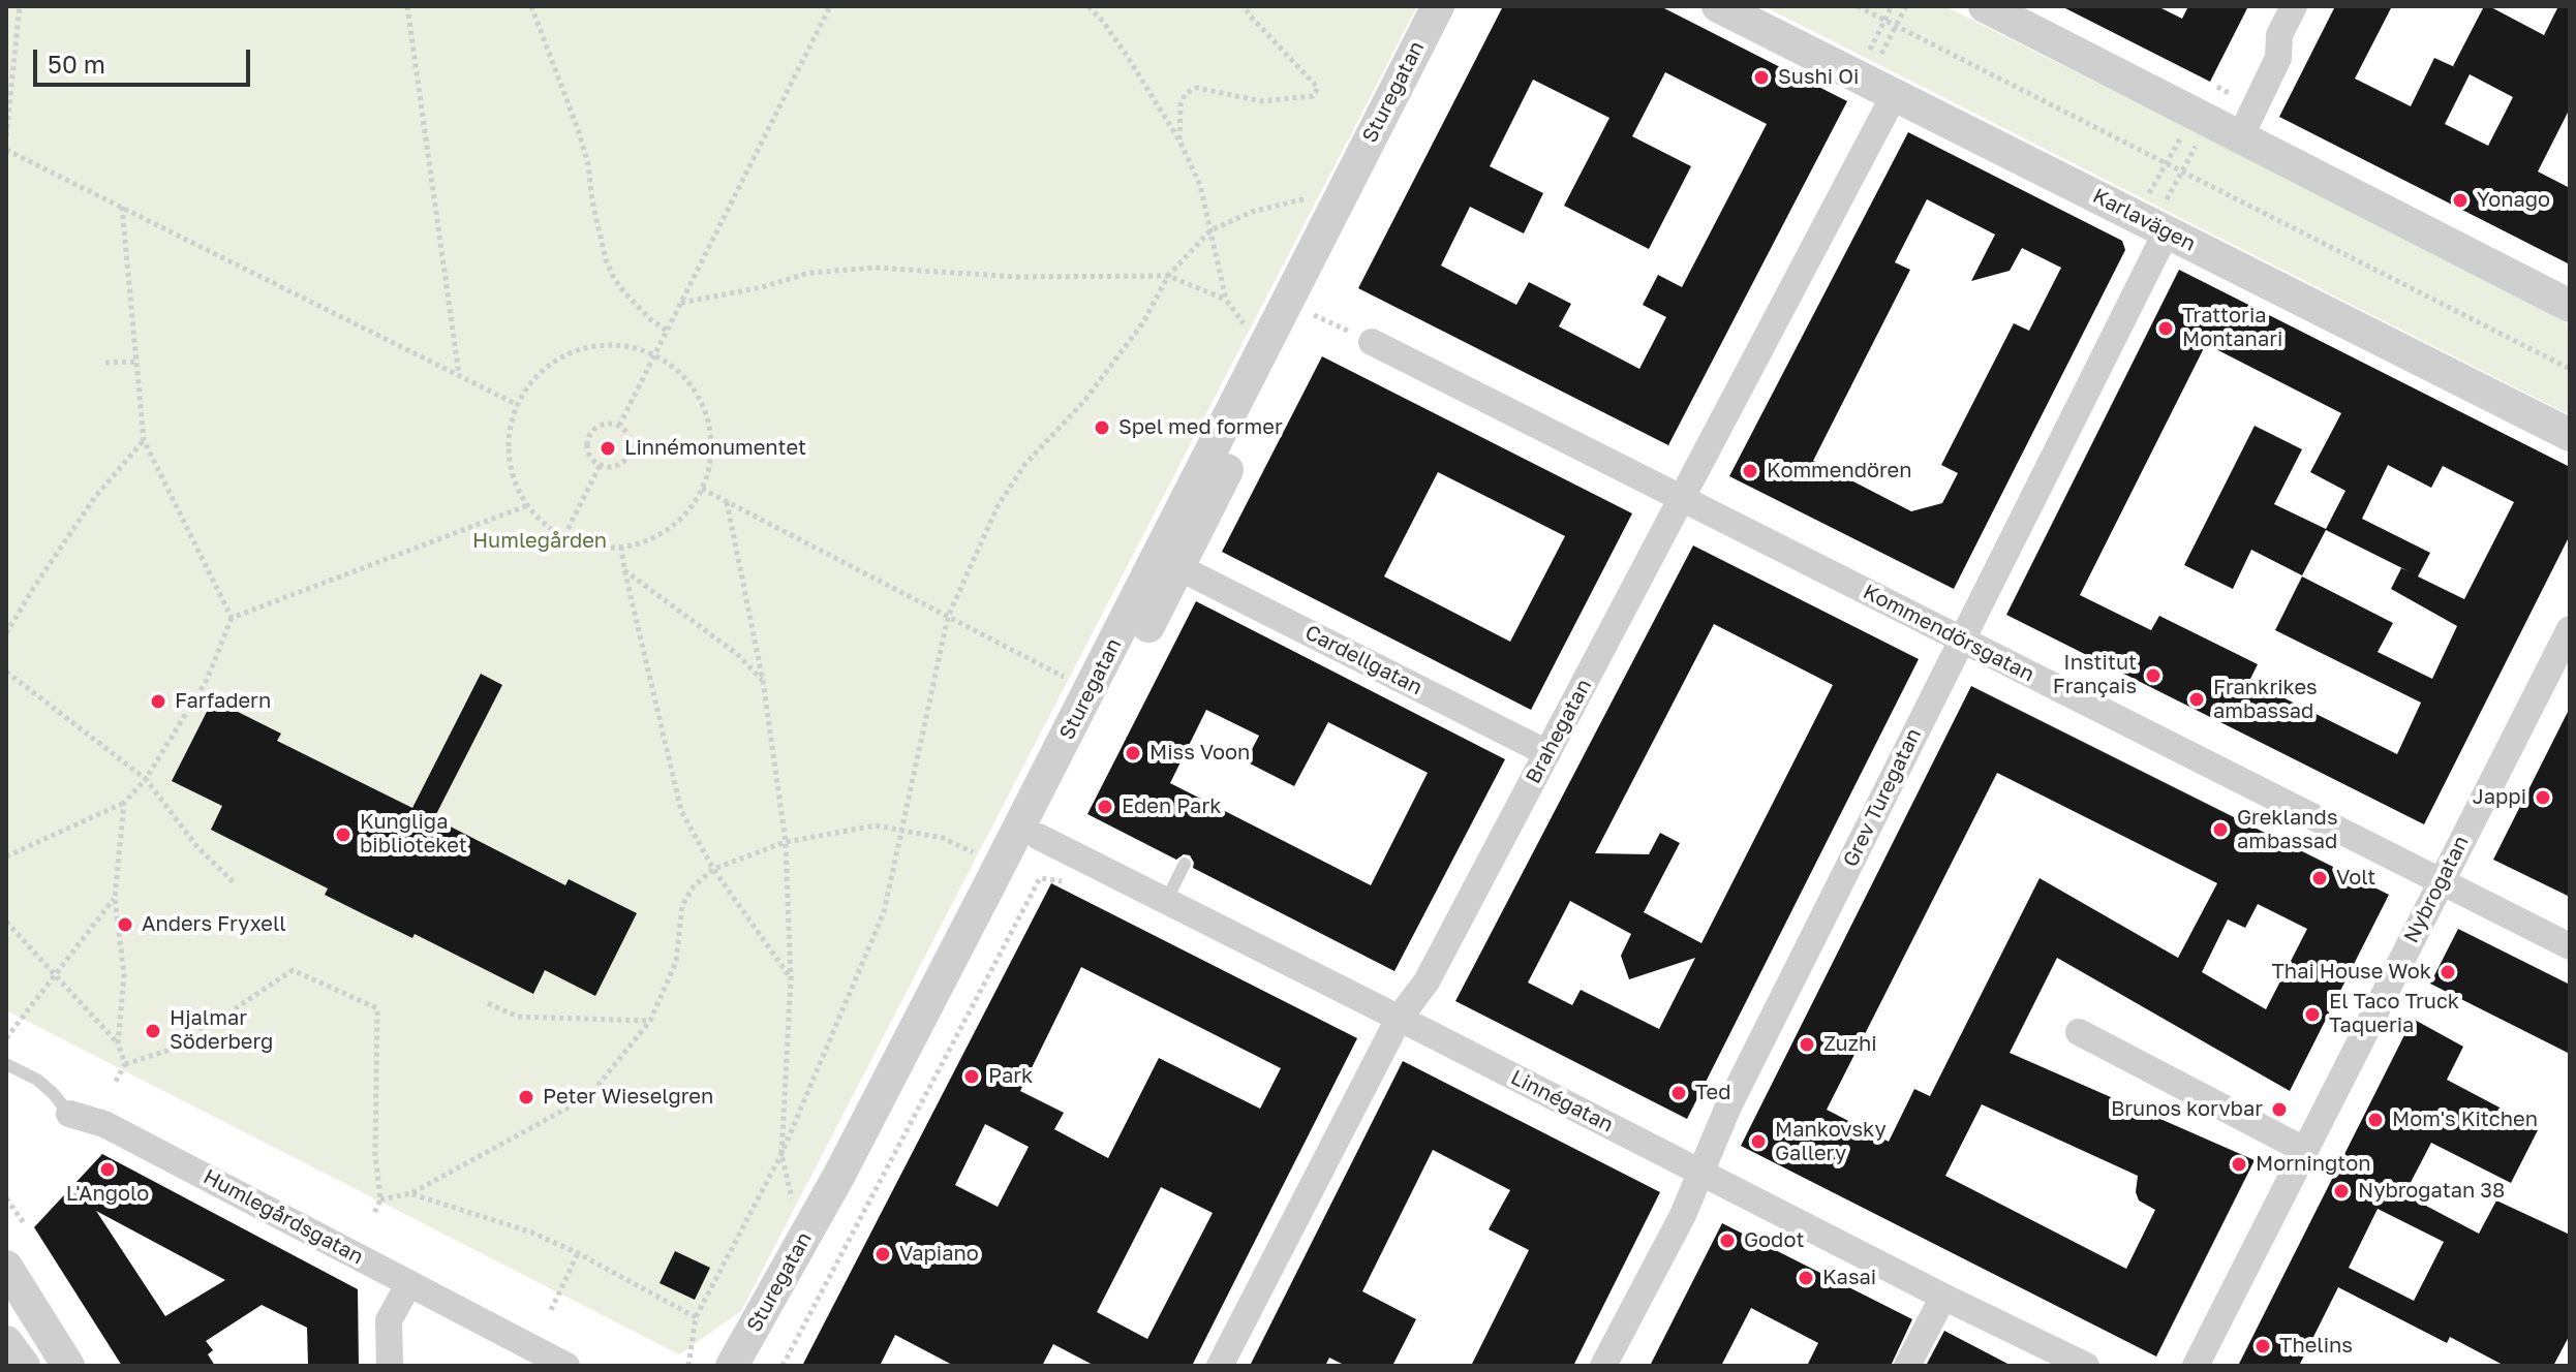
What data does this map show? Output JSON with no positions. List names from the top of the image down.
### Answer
{
  "streets": {
    "street": [
      "Sturegatan",
      "Karlavägen",
      "Kommendörsgatan",
      "Cardellgatan",
      "Brahegatan",
      "Grev Turegatan",
      "Nybrogatan",
      "Linnégatan",
      "Humlegårdsgatan"
    ]
  },
  "crossings": [
    ["Sturegatan", "Cardellgatan"],
    ["Sturegatan", "Linnégatan"],
    ["Karlavägen", "Brahegatan"],
    ["Karlavägen", "Grev Turegatan"],
    ["Kommendörsgatan", "Brahegatan"],
    ["Kommendörsgatan", "Grev Turegatan"],
    ["Kommendörsgatan", "Nybrogatan"],
    ["Cardellgatan", "Brahegatan"],
    ["Brahegatan", "Linnégatan"],
    ["Grev Turegatan", "Linnégatan"]
  ],
  "parks": ["Humlegården"],
  "places": [
    "Sushi Oi",
    "Yonago",
    "Trattoria Montanari",
    "Spel med former",
    "Linnémonumentet",
    "Kommendören",
    "Institut Français",
    "Frankrikes ambassad",
    "Farfadern",
    "Miss Voon",
    "Jappi",
    "Eden Park",
    "Greklands ambassad",
    "Kungliga biblioteket",
    "Volt",
    "Anders Fryxell",
    "Thai House Wok",
    "El Taco Truck Taqueria",
    "Hjalmar Söderberg",
    "Zuzhi",
    "Park",
    "Ted",
    "Peter Wieselgren",
    "Brunos korvbar",
    "Mom's Kitchen",
    "Mankovsky Gallery",
    "Mornington",
    "L'Angolo",
    "Nybrogatan 38",
    "Godot",
    "Vapiano",
    "Kasai",
    "Thelins"
  ],
  "scale_bar": "50 m"
}
